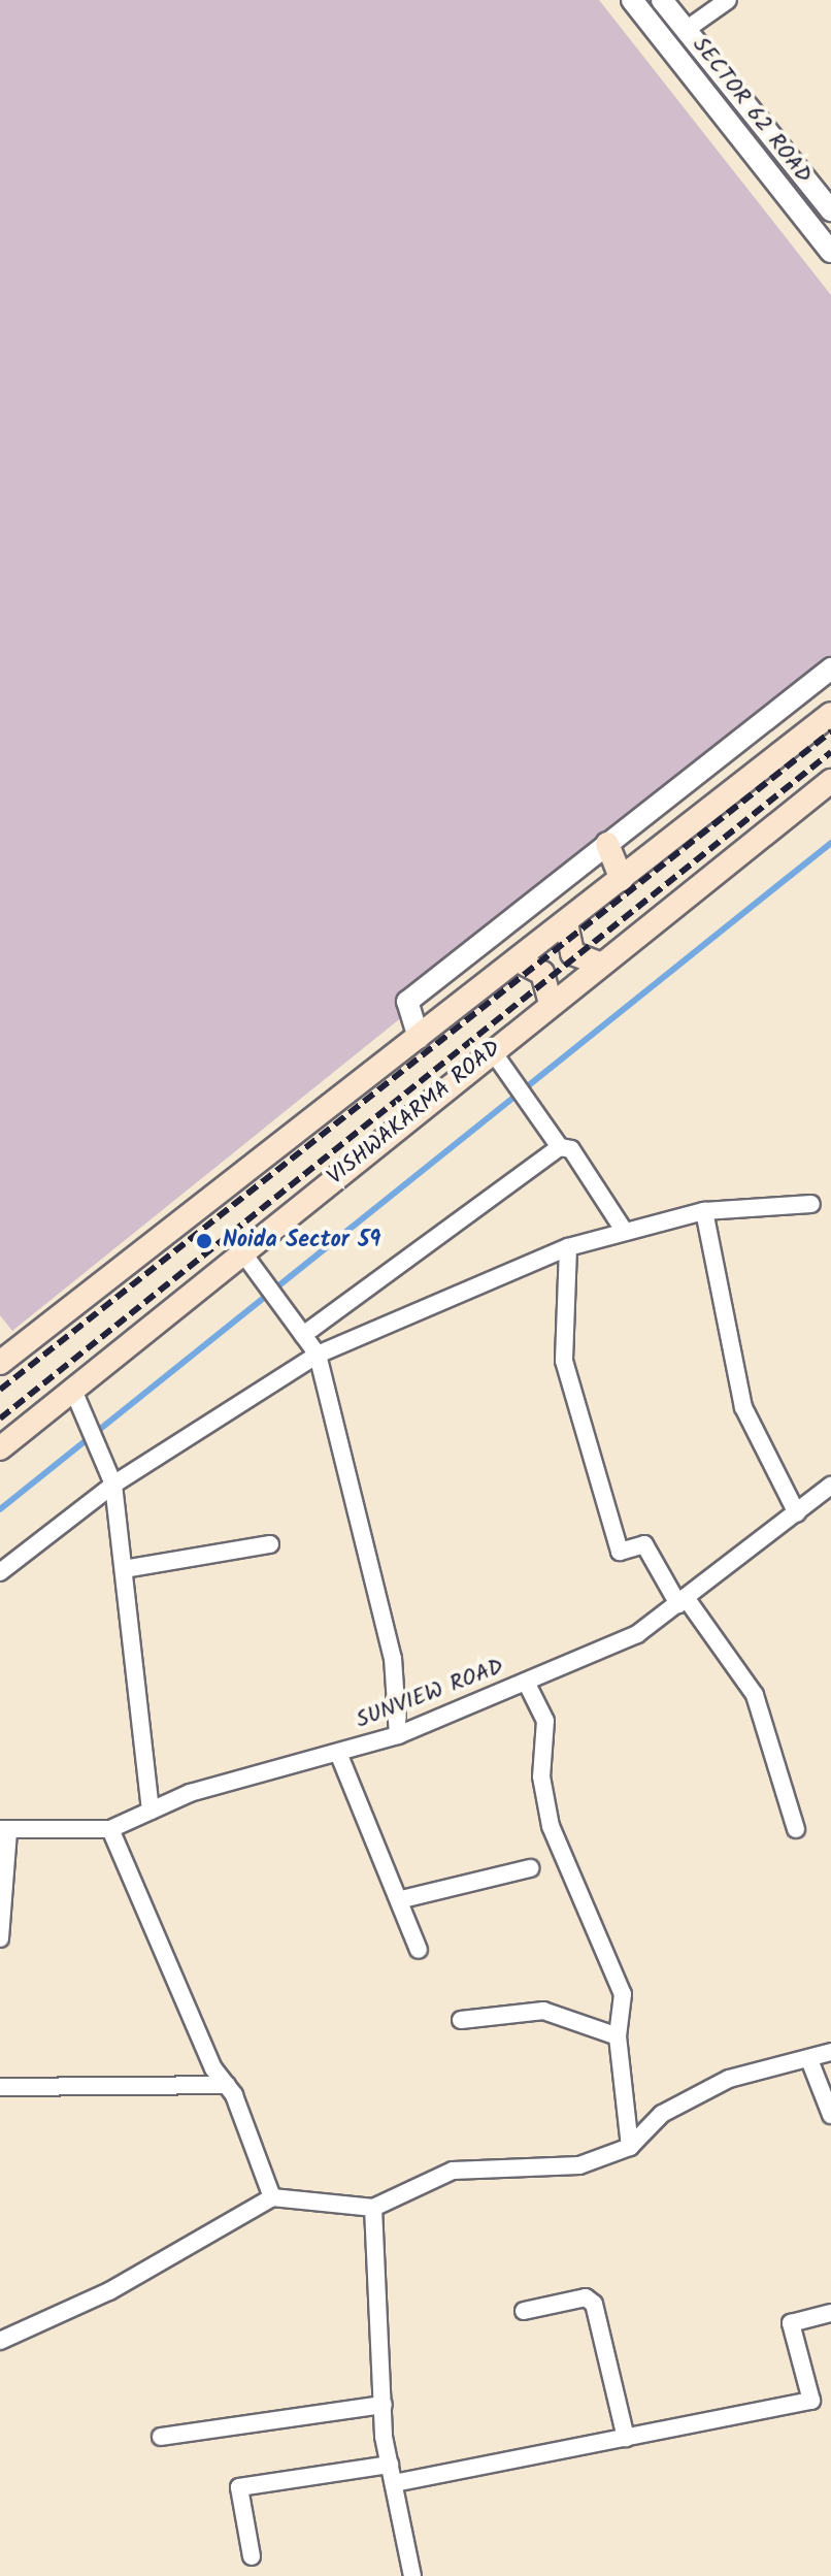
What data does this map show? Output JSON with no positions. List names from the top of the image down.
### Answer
{
  "streets": {
    "main road": ["VISHWAKARMA ROAD"],
    "street": ["SECTOR 62 ROAD", "SUNVIEW ROAD"]
  },
  "places": ["Noida Sector 59"]
}
